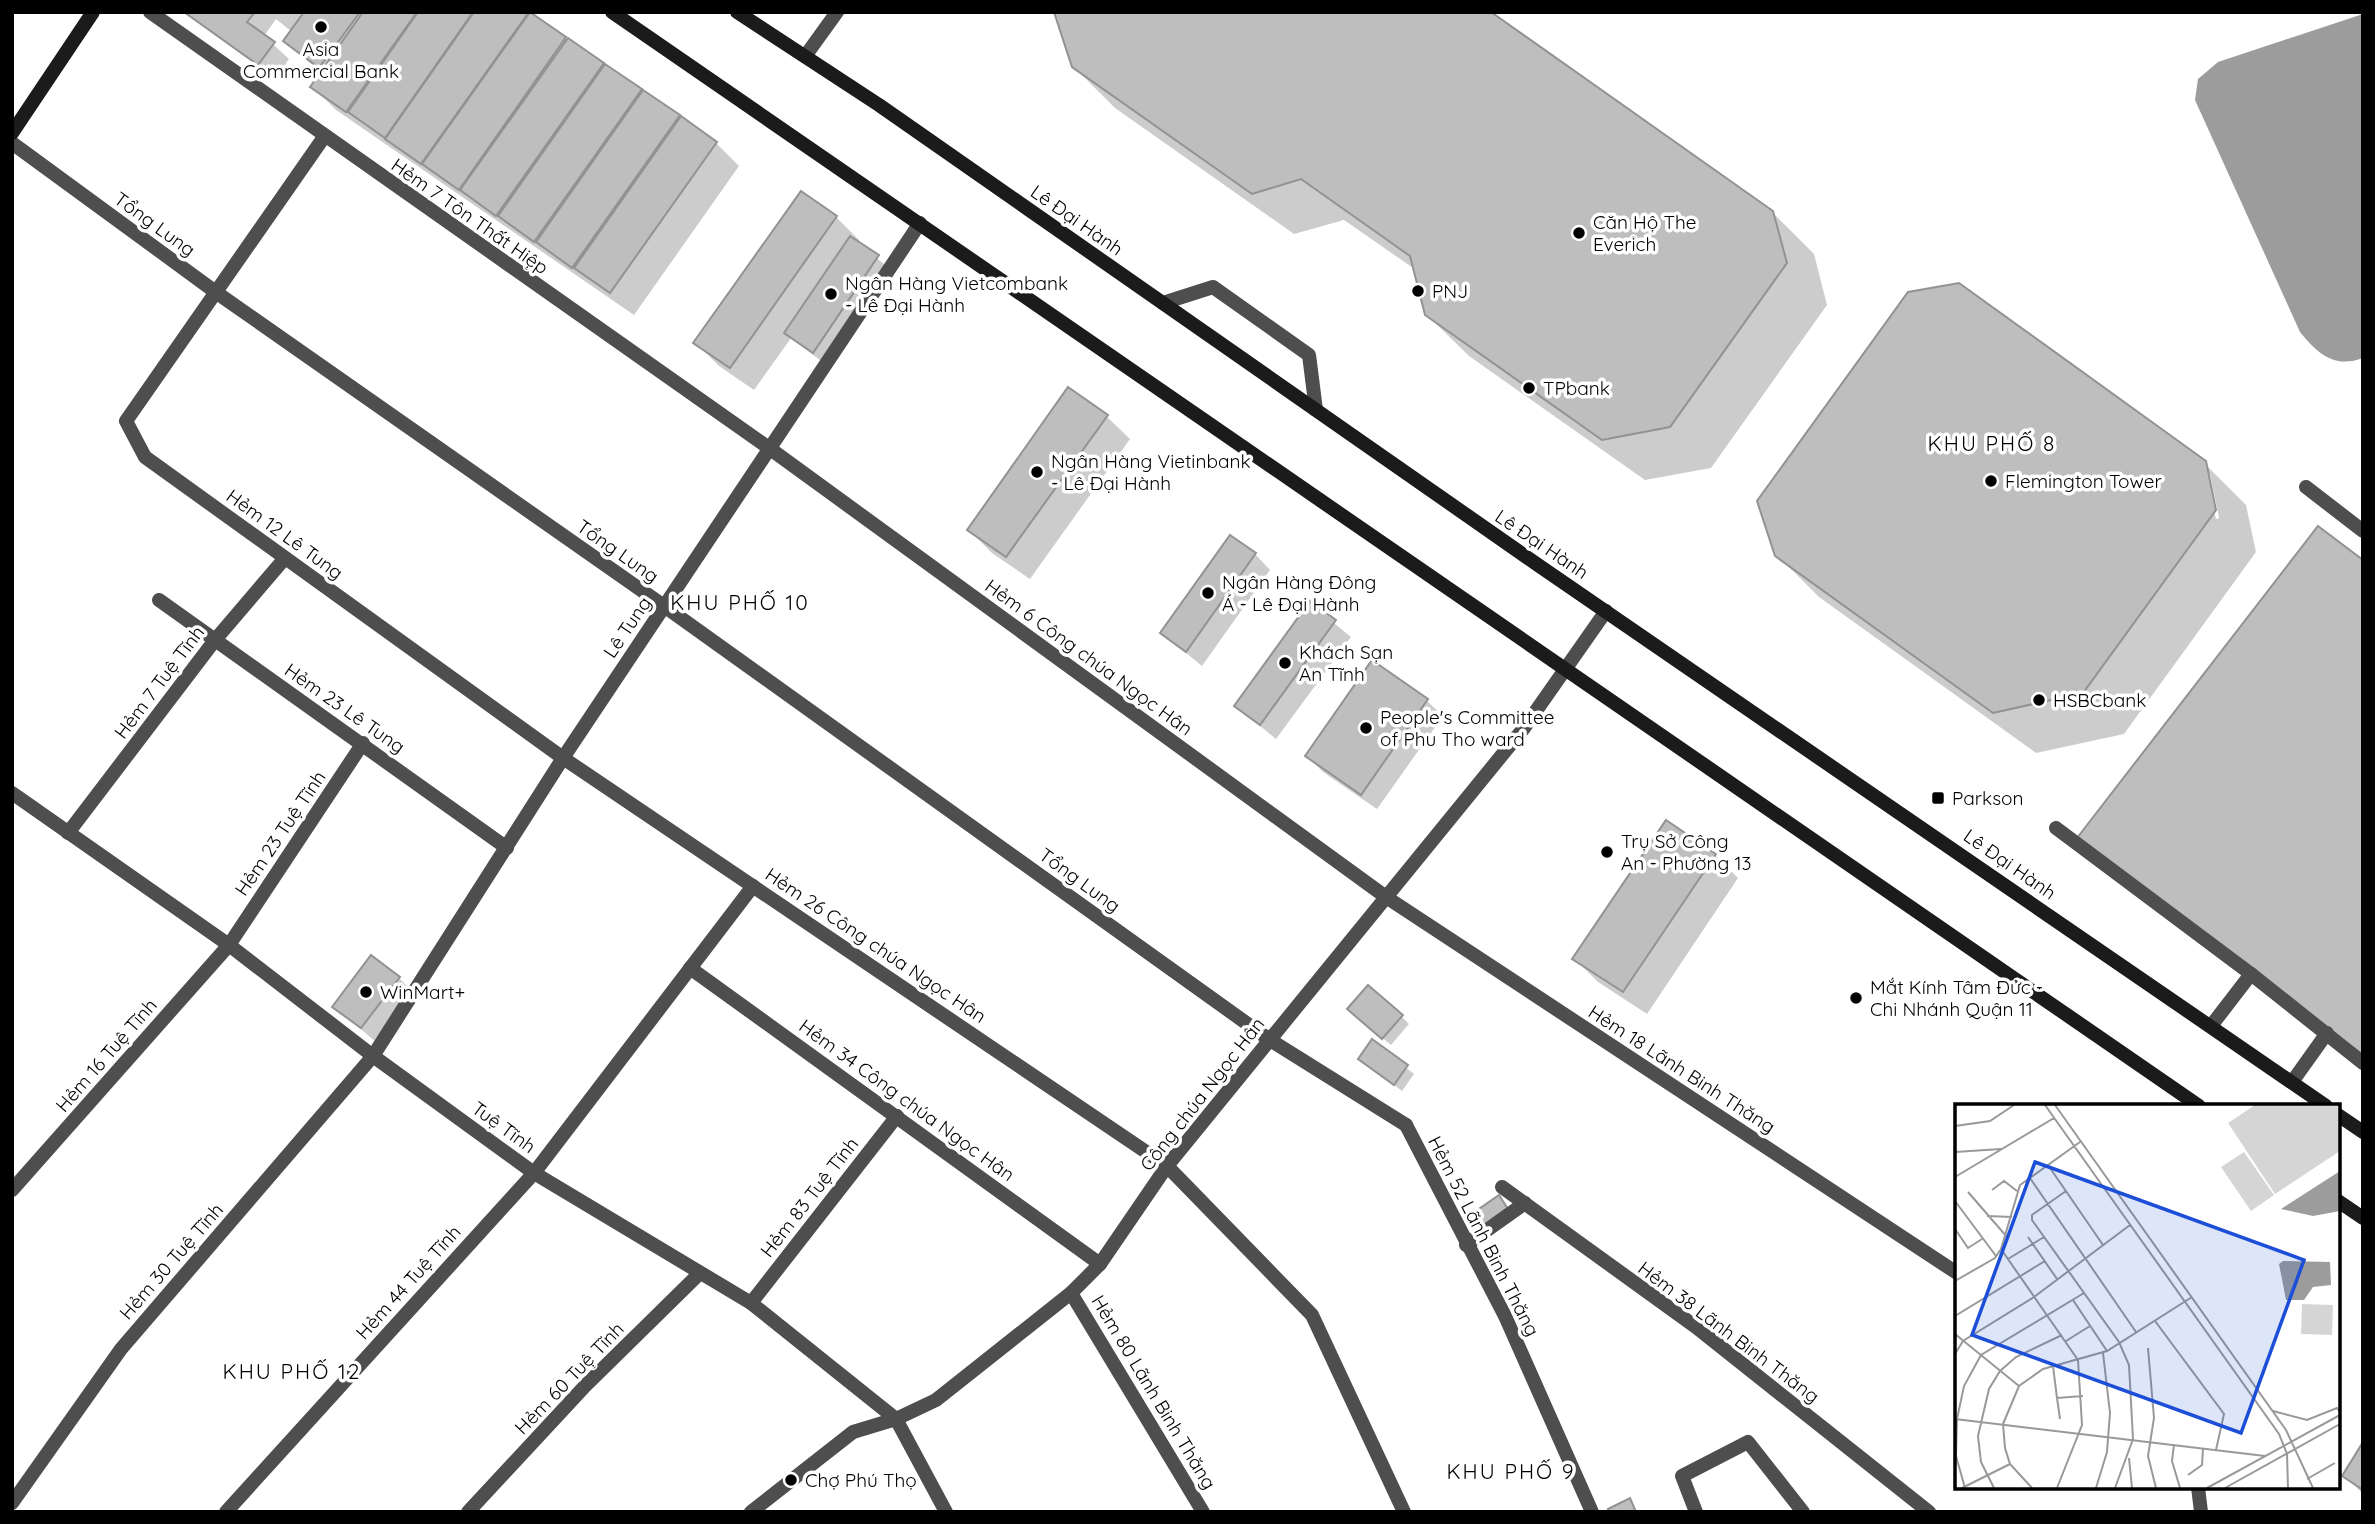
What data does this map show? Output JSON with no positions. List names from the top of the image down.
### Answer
{
  "streets": {
    "main road": ["Lê Đại Hành"],
    "street": [
      "Hẻm 7 Tôn Thất Hiệp",
      "Tổng Lung",
      "Hẻm 12 Lê Tung",
      "Lê Tung",
      "Hẻm 6 Công chúa Ngọc Hân",
      "Hẻm 7 Tuệ Tĩnh",
      "Hẻm 23 Lê Tung",
      "Hẻm 23 Tuệ Tĩnh",
      "Hẻm 26 Công chúa Ngọc Hân",
      "Hẻm 16 Tuệ Tĩnh",
      "Hẻm 18 Lãnh Binh Thăng",
      "Công chúa Ngọc Hân",
      "Hẻm 34 Công chúa Ngọc Hân",
      "Tuệ Tĩnh",
      "Hẻm 83 Tuệ Tĩnh",
      "Hẻm 52 Lãnh Binh Thăng",
      "Hẻm 30 Tuệ Tĩnh",
      "Hẻm 44 Tuệ Tĩnh",
      "Hẻm 38 Lãnh Binh Thăng",
      "Hẻm 60 Tuệ Tĩnh",
      "Hẻm 80 Lãnh Binh Thăng"
    ]
  },
  "crossings": [
    ["Hẻm 7 Tôn Thất Hiệp", "Lê Tung"],
    ["Hẻm 7 Tôn Thất Hiệp", "Hẻm 6 Công chúa Ngọc Hân"],
    ["Lê Đại Hành", "Công chúa Ngọc Hân"],
    ["Tổng Lung", "Hẻm 12 Lê Tung"],
    ["Tổng Lung", "Lê Tung"],
    ["Tổng Lung", "Công chúa Ngọc Hân"],
    ["Tổng Lung", "Hẻm 52 Lãnh Binh Thăng"],
    ["Hẻm 12 Lê Tung", "Lê Tung"],
    ["Hẻm 12 Lê Tung", "Hẻm 7 Tuệ Tĩnh"],
    ["Hẻm 12 Lê Tung", "Hẻm 26 Công chúa Ngọc Hân"],
    ["Lê Tung", "Hẻm 6 Công chúa Ngọc Hân"],
    ["Lê Tung", "Hẻm 23 Lê Tung"],
    ["Lê Tung", "Hẻm 26 Công chúa Ngọc Hân"],
    ["Lê Tung", "Tuệ Tĩnh"],
    ["Lê Tung", "Hẻm 30 Tuệ Tĩnh"],
    ["Hẻm 6 Công chúa Ngọc Hân", "Hẻm 18 Lãnh Binh Thăng"],
    ["Hẻm 6 Công chúa Ngọc Hân", "Công chúa Ngọc Hân"],
    ["Hẻm 7 Tuệ Tĩnh", "Hẻm 23 Lê Tung"],
    ["Hẻm 7 Tuệ Tĩnh", "Tuệ Tĩnh"],
    ["Hẻm 23 Lê Tung", "Hẻm 23 Tuệ Tĩnh"],
    ["Hẻm 23 Tuệ Tĩnh", "Hẻm 16 Tuệ Tĩnh"],
    ["Hẻm 23 Tuệ Tĩnh", "Tuệ Tĩnh"],
    ["Hẻm 26 Công chúa Ngọc Hân", "Công chúa Ngọc Hân"],
    ["Hẻm 26 Công chúa Ngọc Hân", "Hẻm 44 Tuệ Tĩnh"],
    ["Hẻm 16 Tuệ Tĩnh", "Tuệ Tĩnh"],
    ["Hẻm 18 Lãnh Binh Thăng", "Công chúa Ngọc Hân"],
    ["Công chúa Ngọc Hân", "Hẻm 34 Công chúa Ngọc Hân"],
    ["Công chúa Ngọc Hân", "Tuệ Tĩnh"],
    ["Công chúa Ngọc Hân", "Hẻm 52 Lãnh Binh Thăng"],
    ["Công chúa Ngọc Hân", "Hẻm 80 Lãnh Binh Thăng"],
    ["Hẻm 34 Công chúa Ngọc Hân", "Hẻm 83 Tuệ Tĩnh"],
    ["Hẻm 34 Công chúa Ngọc Hân", "Hẻm 44 Tuệ Tĩnh"],
    ["Tuệ Tĩnh", "Hẻm 83 Tuệ Tĩnh"],
    ["Tuệ Tĩnh", "Hẻm 30 Tuệ Tĩnh"],
    ["Tuệ Tĩnh", "Hẻm 44 Tuệ Tĩnh"],
    ["Tuệ Tĩnh", "Hẻm 60 Tuệ Tĩnh"]
  ],
  "districts": [
    "KHU PHỐ 8",
    "KHU PHỐ 10",
    "KHU PHỐ 12",
    "KHU PHỐ 9"
  ],
  "places": {
    "other": [
      "Asia Commercial Bank",
      "Căn Hộ The Everich",
      "PNJ",
      "Ngân Hàng Vietcombank - Lê Đại Hành",
      "TPbank",
      "Ngân Hàng Vietinbank - Lê Đại Hành",
      "Flemington Tower",
      "Ngân Hàng Đông Á - Lê Đại Hành",
      "Khách Sạn An Tĩnh",
      "HSBCbank",
      "People's Committee of Phu Tho ward",
      "Trụ Sở Công An - Phường 13",
      "WinMart+",
      "Mắt Kính Tâm Đức - Chi Nhánh Quận 11",
      "Chợ Phú Thọ"
    ],
    "transit": ["Parkson"]
  }
}
